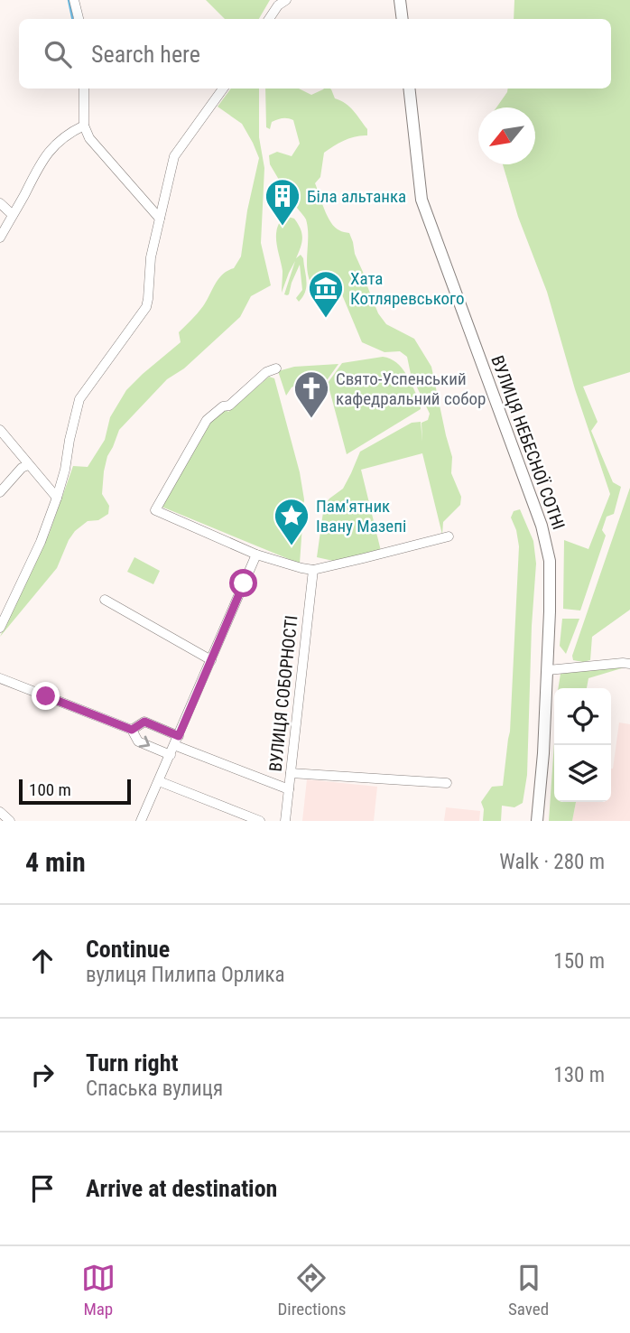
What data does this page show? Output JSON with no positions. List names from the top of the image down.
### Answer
{
  "streets": {
    "main road": ["ВУЛИЦЯ НЕБЕСНОЇ СОТНІ"],
    "street": ["ВУЛИЦЯ СОБОРНОСТІ"]
  },
  "places": {
    "building": ["Біла альтанка"],
    "museum": ["Хата Котляревського"],
    "church": ["Свято-Успенський кафедральний собор"],
    "place": ["Пам'ятник Івану Мазепі"]
  },
  "scale_bar": "100 m",
  "north": "bottom left",
  "page": {
    "search": "Search here",
    "scale": "100 m",
    "heading": ["4 min", "Walk · 280 m"],
    "list": [
      ["Continue", "вулиця Пилипа Орлика", "150 m"],
      ["Turn right", "Спаська вулиця", "130 m"],
      "Arrive at destination"
    ],
    "nav": ["Map", "Directions", "Saved"]
  }
}
